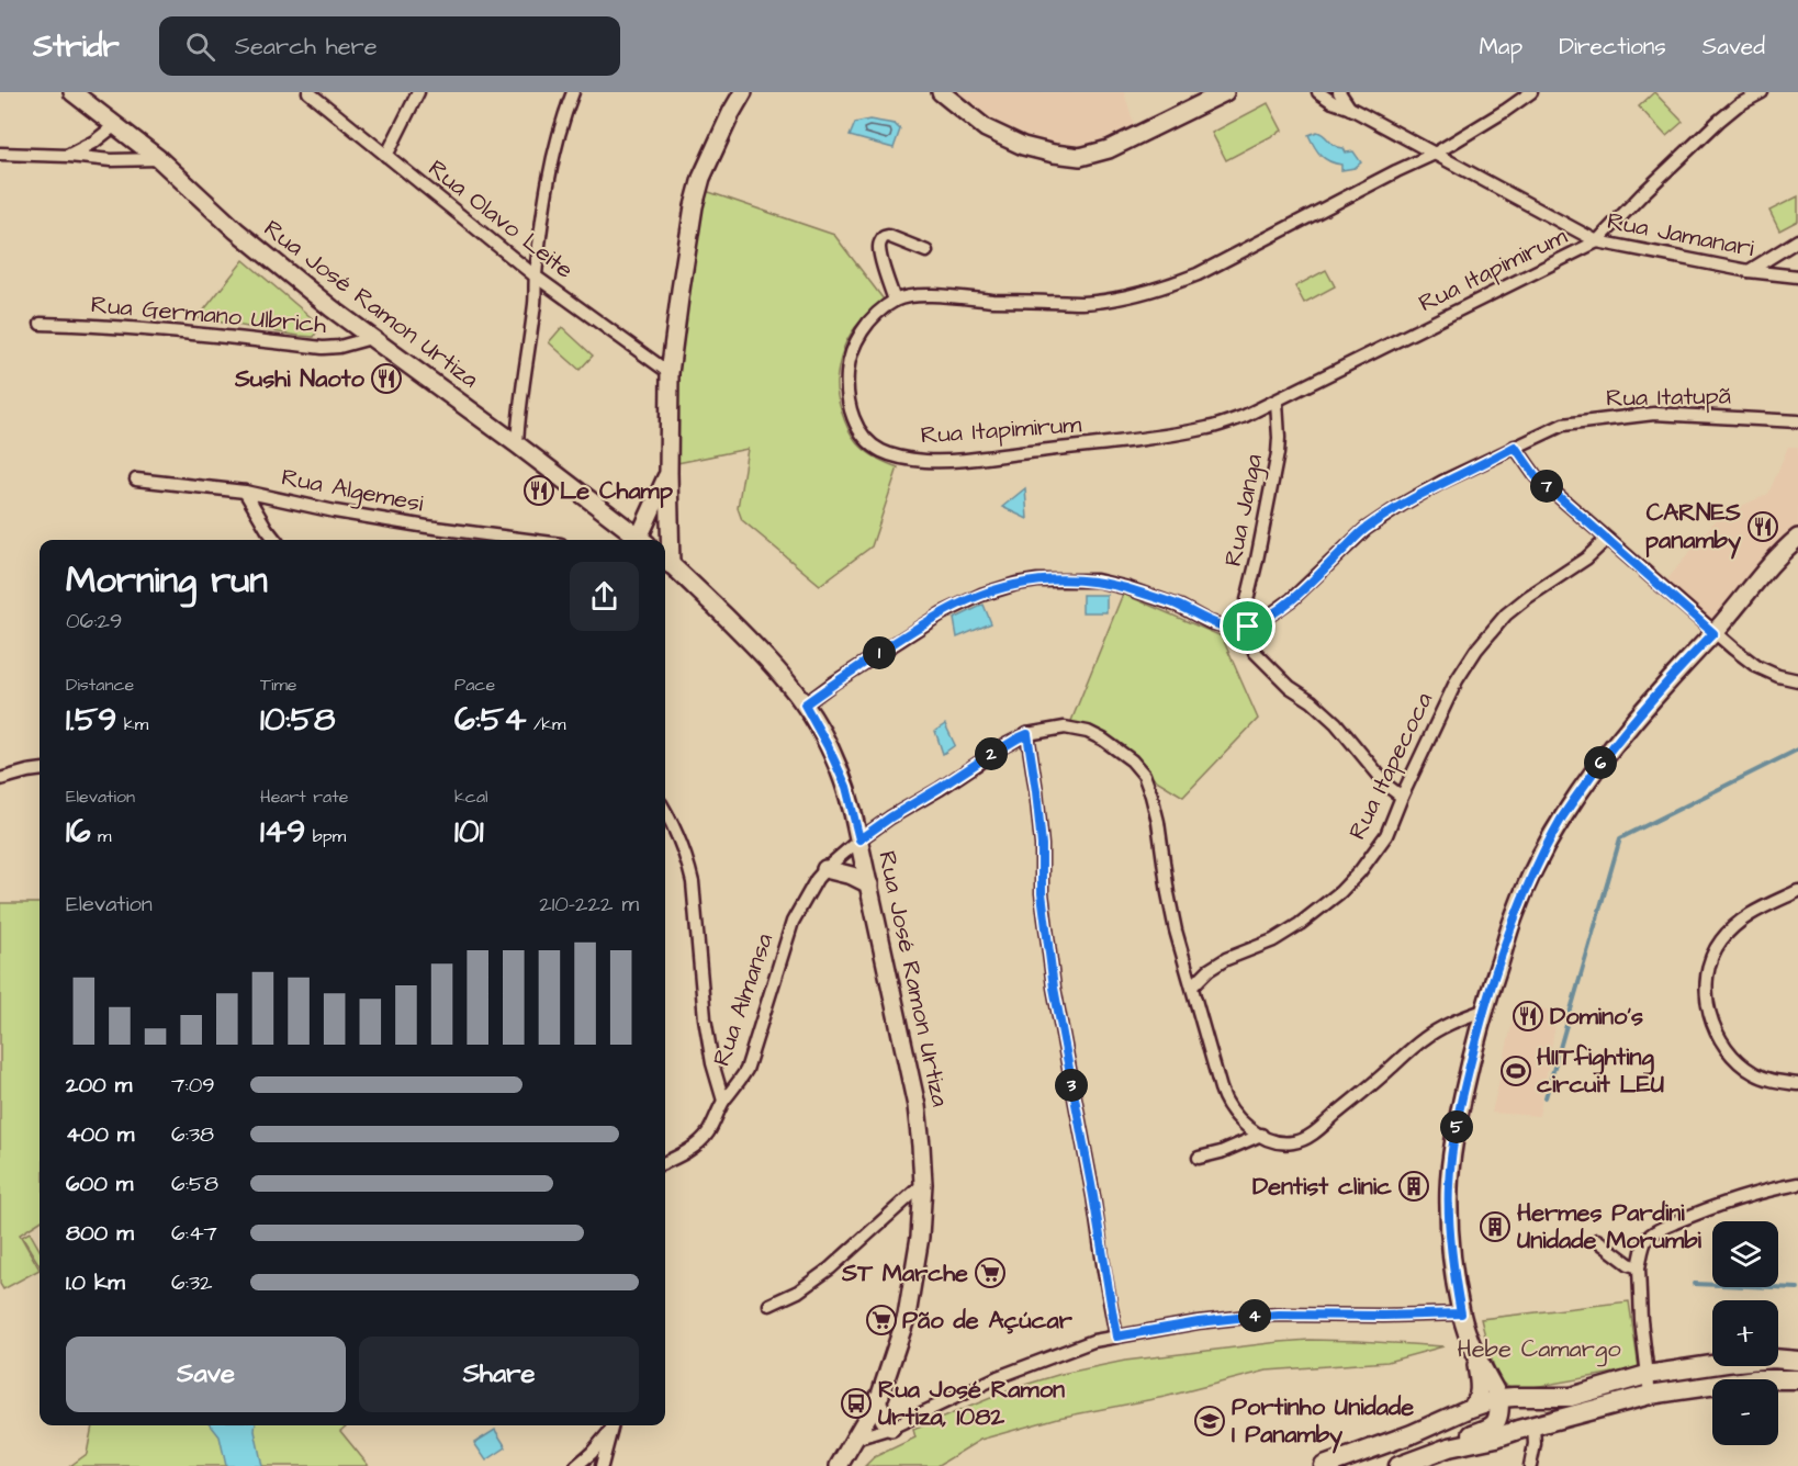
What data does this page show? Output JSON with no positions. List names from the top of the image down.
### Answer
{
  "streets": {
    "main road": ["Rua José Ramon Urtiza"],
    "street": [
      "Rua Olavo Leite",
      "Rua Jamanari",
      "Rua Itapimirum",
      "Rua Germano Ulbrich",
      "Rua Itatupã",
      "Rua Algemesi",
      "Rua Janga",
      "Rua Itapecoca",
      "Rua Almansa"
    ]
  },
  "crossings": [
    ["Rua Jamanari", "Rua Itapimirum"],
    ["Rua Itapimirum", "Rua Janga"],
    ["Rua José Ramon Urtiza", "Rua Germano Ulbrich"],
    ["Rua José Ramon Urtiza", "Rua Almansa"],
    ["Rua Itatupã", "Rua Janga"],
    ["Rua Itapecoca", "Rua Almansa"]
  ],
  "parks": ["Hebe Camargo"],
  "places": {
    "restaurant": [
      "Sushi Naoto",
      "Le Champ",
      "CARNES panamby",
      "Domino's"
    ],
    "sports": ["HIITfighting circuit LEU"],
    "building": ["Dentist clinic", "Hermes Pardini Unidade Morumbi"],
    "supermarket": ["ST Marche", "Pão de Açúcar"],
    "bus stop": ["Rua José Ramon Urtiza, 1082"],
    "school or university": ["Portinho Unidade I Panamby"]
  },
  "page": {
    "header": "Stridr",
    "search": "Search here",
    "nav": ["Map", "Directions", "Saved"],
    "pins": [
      "7",
      "1",
      "2",
      "6",
      "3",
      "5",
      "4"
    ],
    "heading": ["Morning run", "06:29"],
    "stats": [
      ["Distance", "1.59 km"],
      ["Time", "10:58"],
      ["Pace", "6:54 /km"],
      ["Elevation", "16 m"],
      ["Heart rate", "149 bpm"],
      ["kcal", "101"]
    ],
    "chart": ["Elevation", "210–222 m"],
    "list": [
      {
        "name": "200 m",
        "note": "7:09"
      },
      {
        "name": "400 m",
        "note": "6:38"
      },
      {
        "name": "600 m",
        "note": "6:58"
      },
      {
        "name": "800 m",
        "note": "6:47"
      },
      {
        "name": "1.0 km",
        "note": "6:32"
      }
    ],
    "map_buttons": ["+", "−"],
    "buttons": ["Save", "Share"]
  }
}
